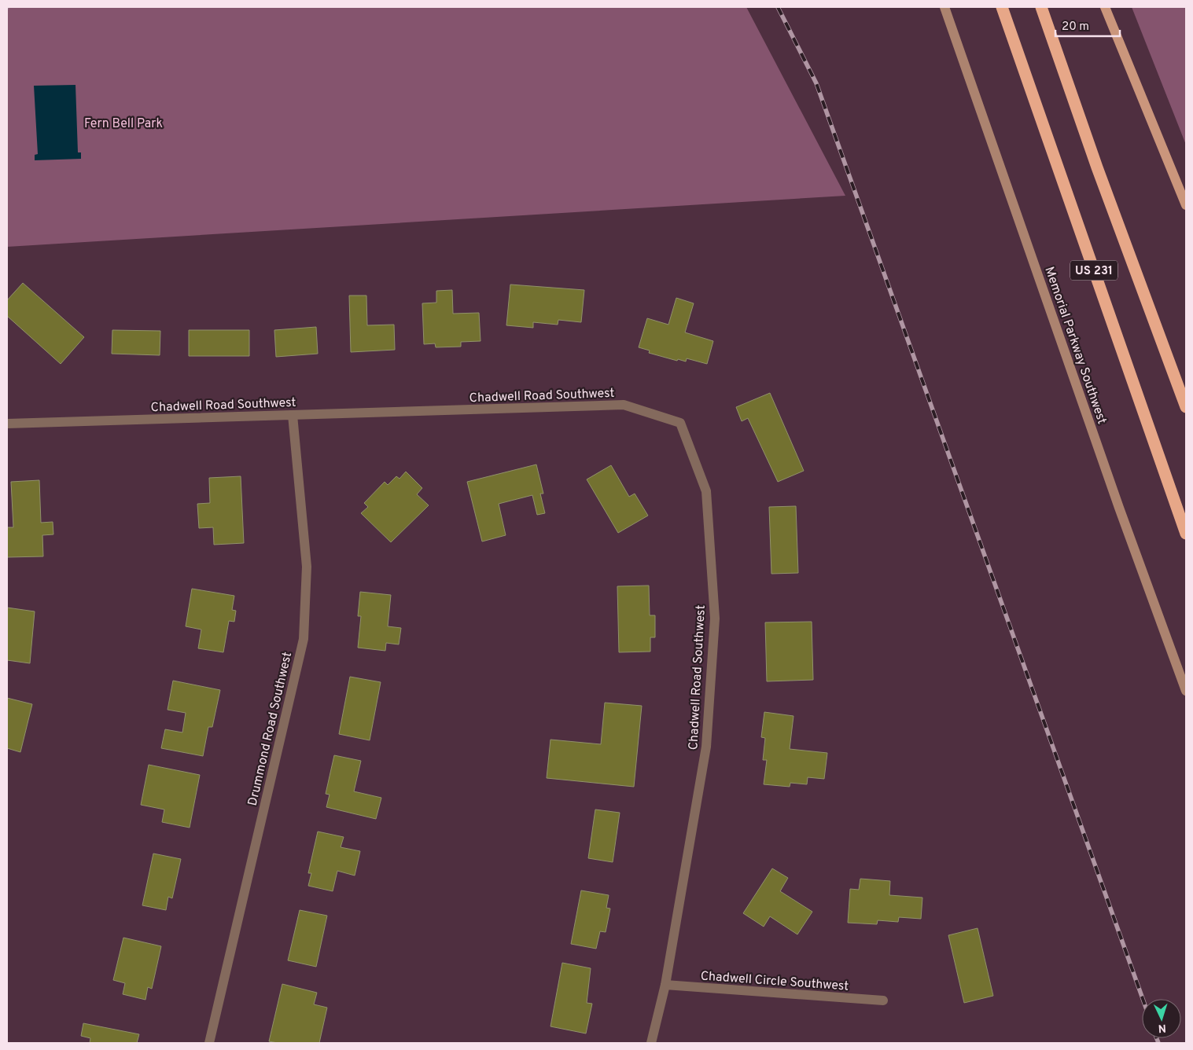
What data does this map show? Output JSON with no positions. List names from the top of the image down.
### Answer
{
  "streets": {
    "highway": ["US 231"],
    "main road": ["Memorial Parkway Southwest"],
    "street": ["Chadwell Road Southwest", "Drummond Road Southwest", "Chadwell Circle Southwest"]
  },
  "crossings": [
    ["Chadwell Road Southwest", "Drummond Road Southwest"],
    ["Chadwell Road Southwest", "Chadwell Circle Southwest"]
  ],
  "parks": ["Fern Bell Park"],
  "scale_bar": "20 m",
  "north": "bottom"
}
